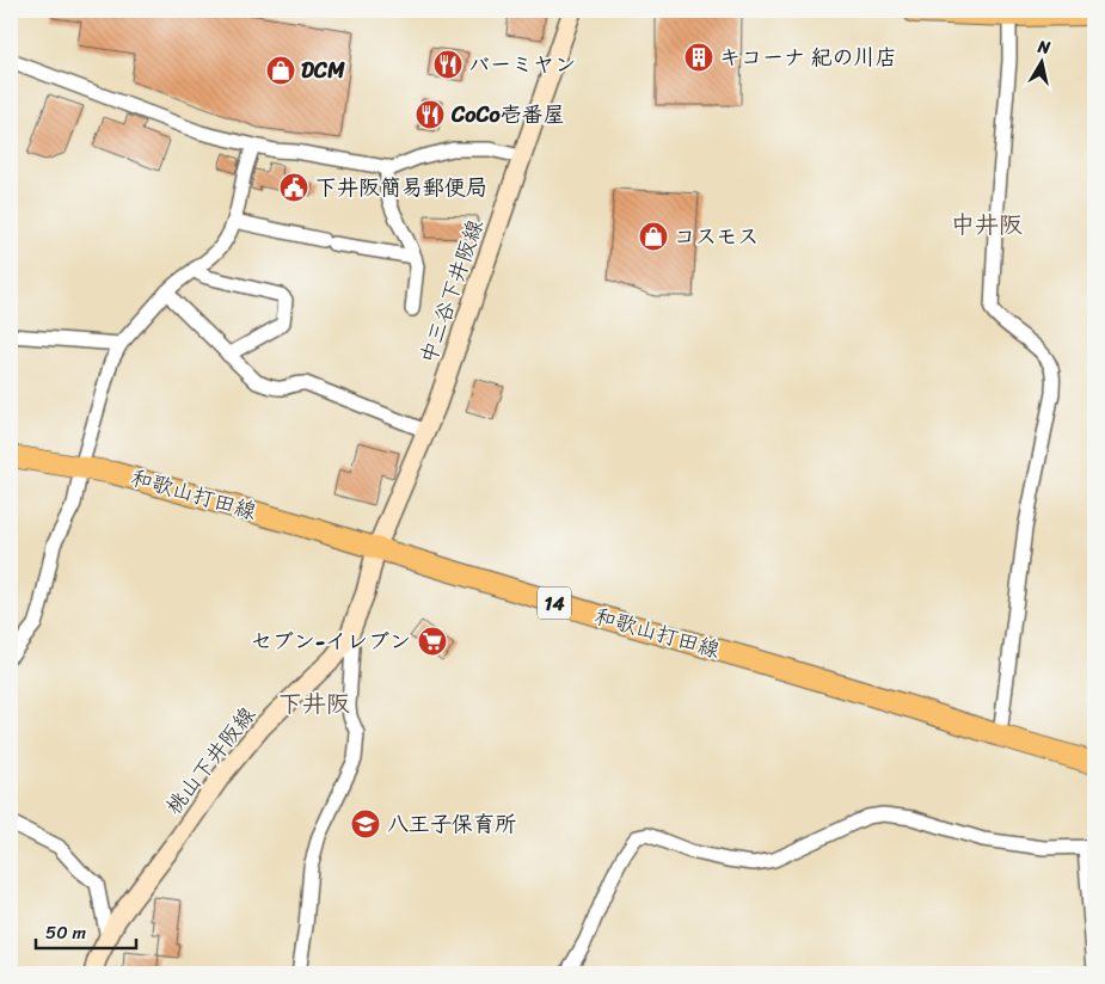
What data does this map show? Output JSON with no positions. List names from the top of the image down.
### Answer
{
  "streets": {
    "main road": [
      "中三谷下井阪線",
      "和歌山打田線",
      "14",
      "桃山下井阪線"
    ]
  },
  "crossings": [
    ["中三谷下井阪線", "和歌山打田線"],
    ["中三谷下井阪線", "桃山下井阪線"],
    ["和歌山打田線", "桃山下井阪線"]
  ],
  "districts": ["中井阪", "下井阪"],
  "places": {
    "building": ["キコーナ 紀の川店"],
    "restaurant": ["バーミヤン", "CoCo壱番屋"],
    "shop": ["DCM", "コスモス"],
    "public building": ["下井阪簡易郵便局"],
    "supermarket": ["セブン-イレブン"],
    "school or university": ["八王子保育所"]
  },
  "scale_bar": "50 m",
  "north": "top"
}
